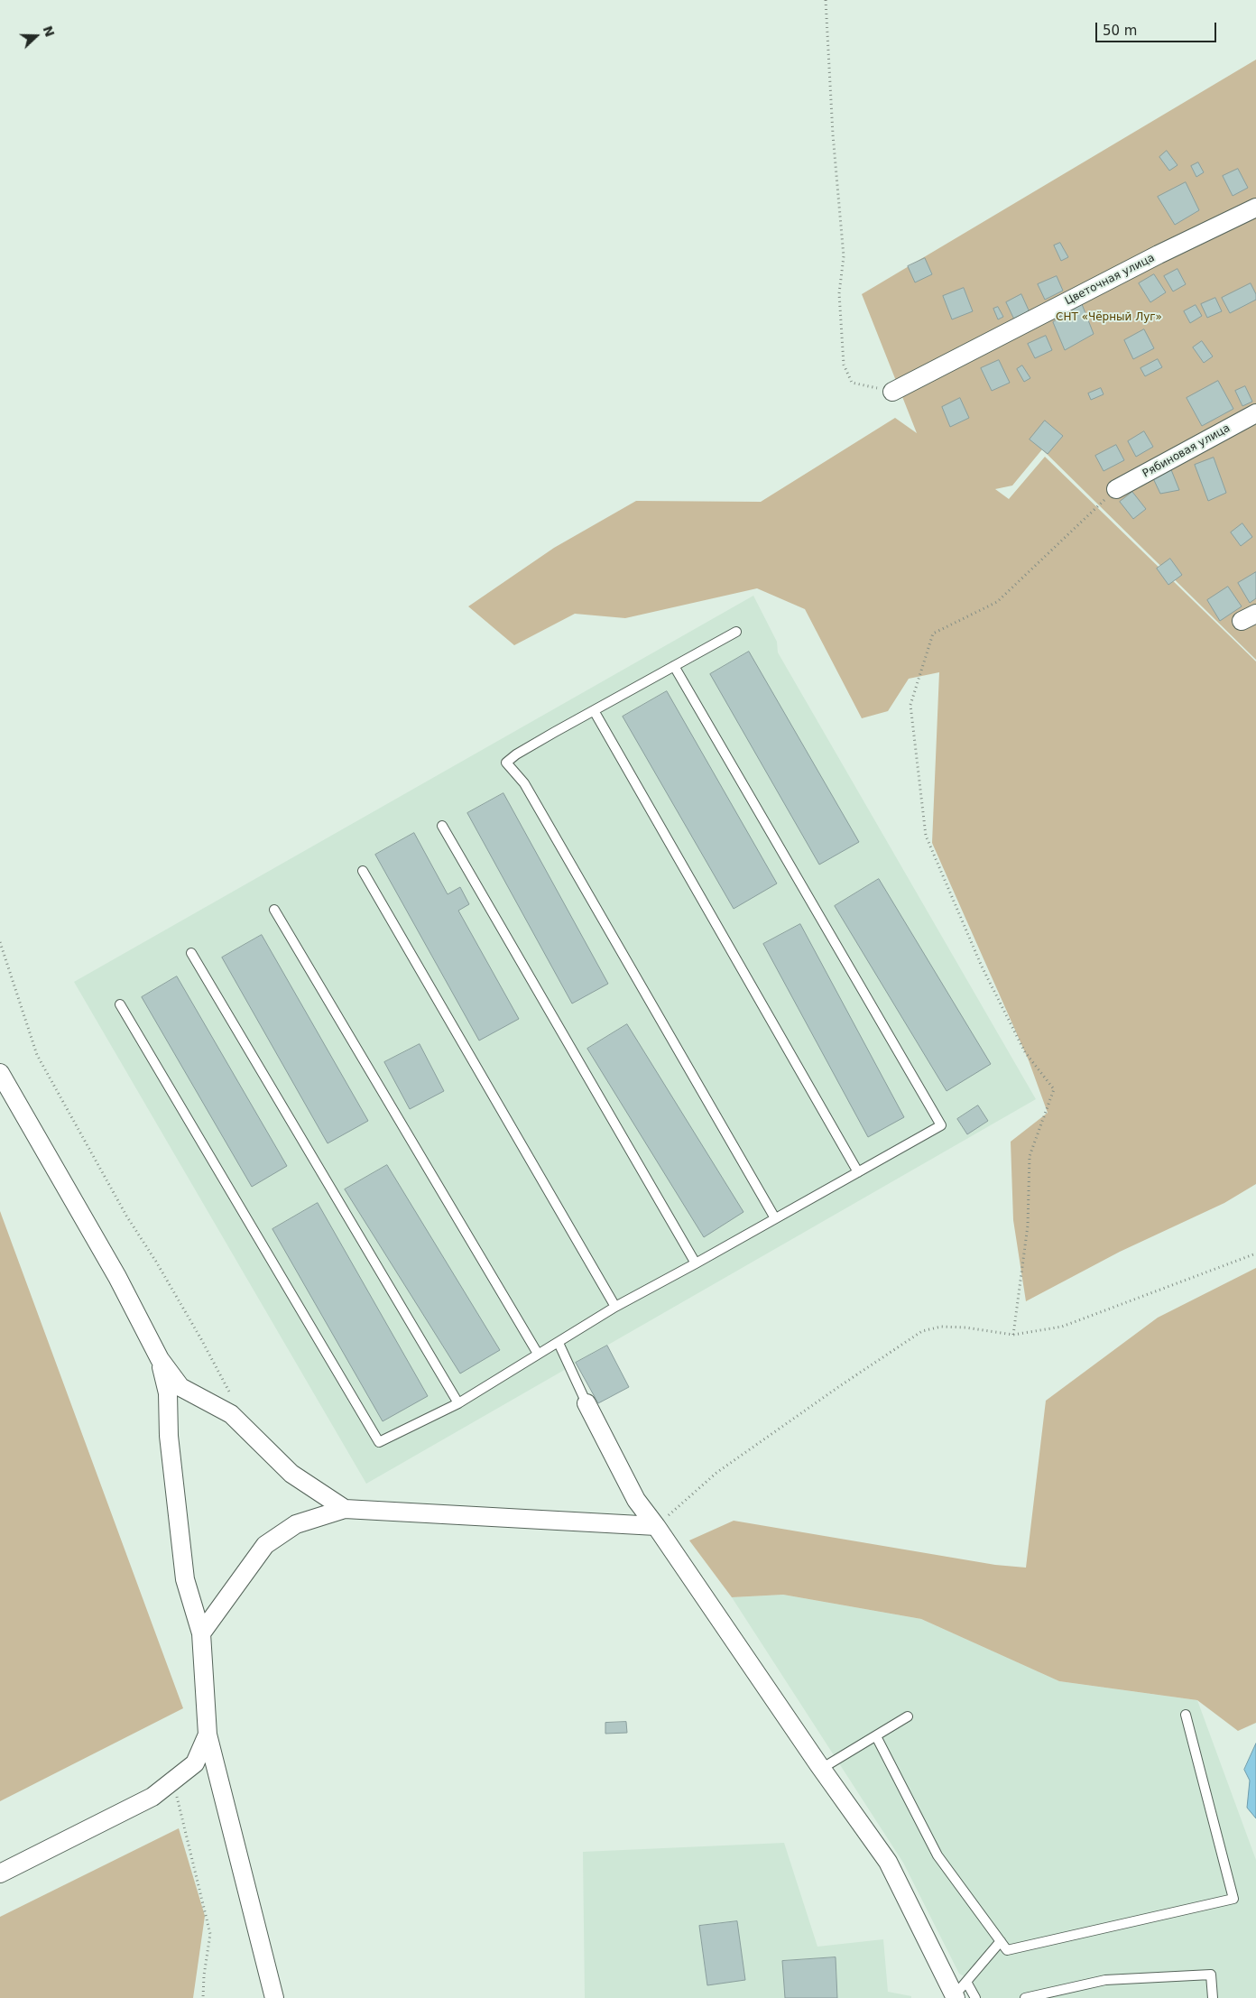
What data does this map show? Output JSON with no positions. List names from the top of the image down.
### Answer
{
  "streets": {
    "street": ["Цветочная улица", "Рябиновая улица"]
  },
  "parks": ["СНТ «Чёрный Луг»"],
  "scale_bar": "50 m",
  "north": "right"
}
